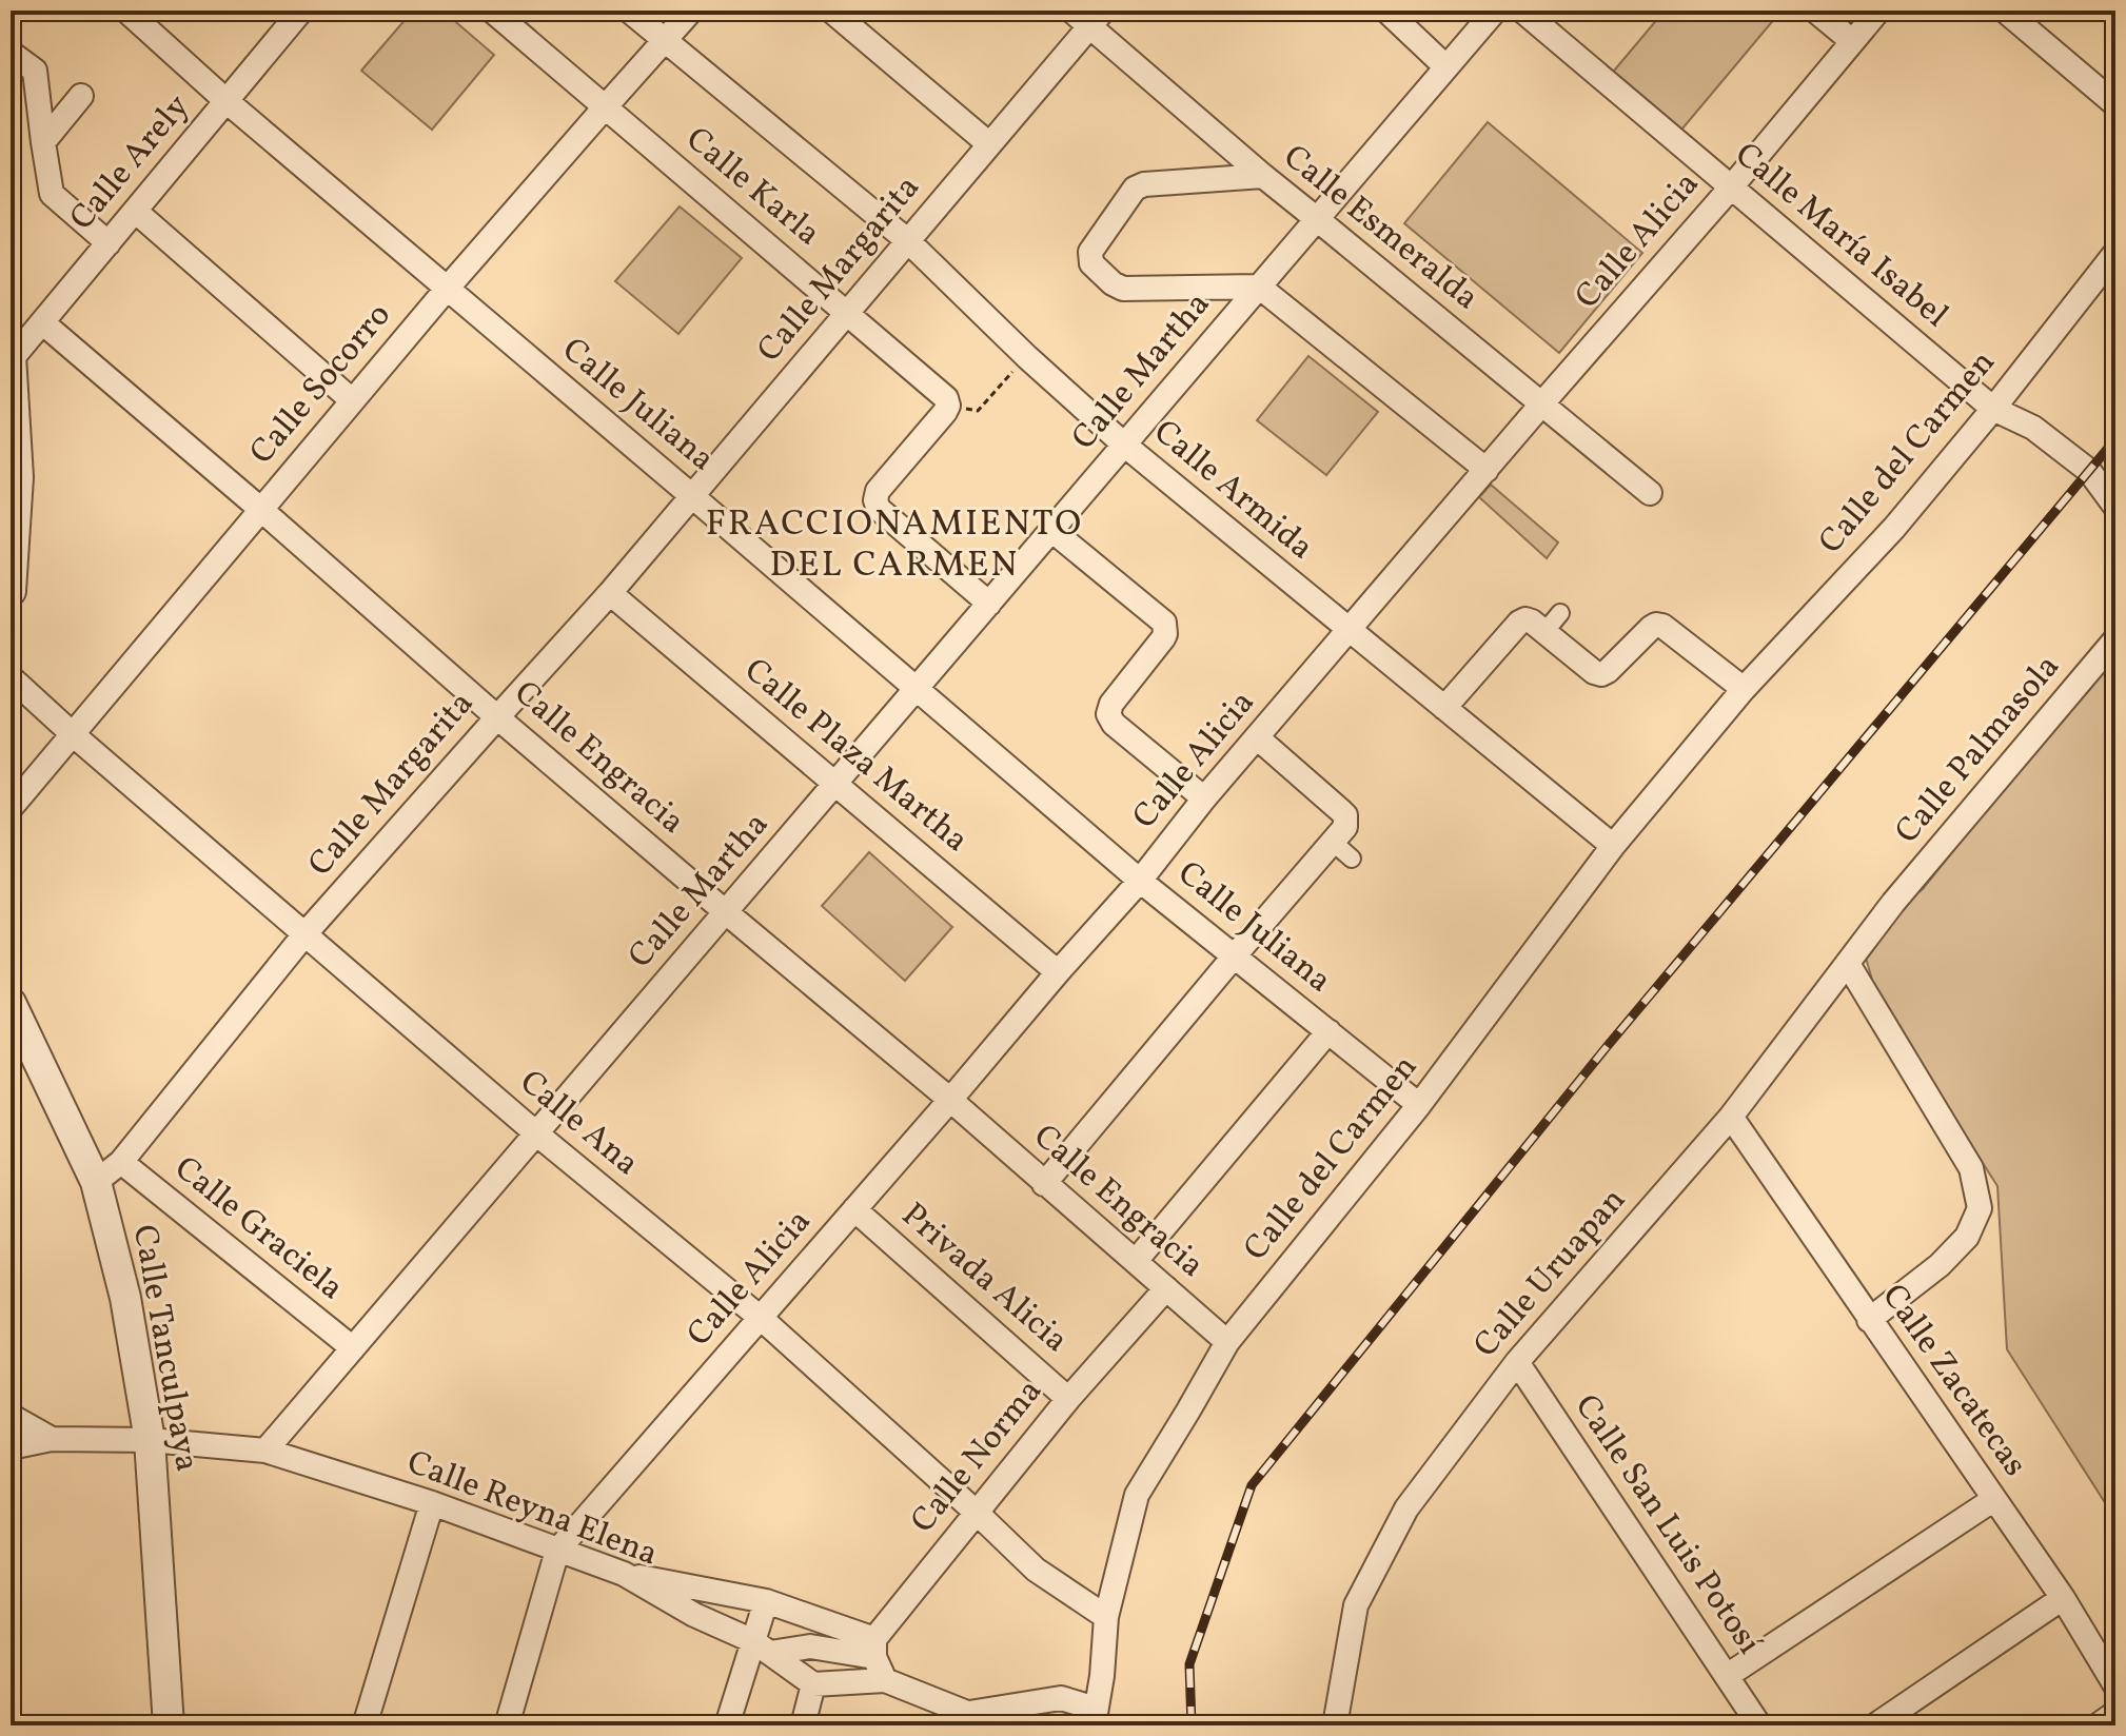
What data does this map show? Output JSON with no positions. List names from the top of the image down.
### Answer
{
  "streets": {
    "street": [
      "Calle Arely",
      "Calle Karla",
      "Calle Esmeralda",
      "Calle María Isabel",
      "Calle Alicia",
      "Calle Margarita",
      "Calle Martha",
      "Calle Socorro",
      "Calle Juliana",
      "Calle del Carmen",
      "Calle Armida",
      "Calle Palmasola",
      "Calle Plaza Martha",
      "Calle Engracia",
      "Calle Ana",
      "Calle Graciela",
      "Calle Uruapan",
      "Privada Alicia",
      "Calle Tanculpaya",
      "Calle Zacatecas",
      "Calle Norma",
      "Calle Reyna Elena",
      "Calle San Luis Potosí"
    ]
  },
  "crossings": [
    ["Calle Arely", "Calle Juliana"],
    ["Calle Arely", "Calle Engracia"],
    ["Calle Karla", "Calle Margarita"],
    ["Calle Karla", "Calle Socorro"],
    ["Calle Esmeralda", "Calle Alicia"],
    ["Calle Esmeralda", "Calle Margarita"],
    ["Calle Esmeralda", "Calle Martha"],
    ["Calle María Isabel", "Calle Alicia"],
    ["Calle María Isabel", "Calle del Carmen"],
    ["Calle Alicia", "Calle Juliana"],
    ["Calle Alicia", "Calle Armida"],
    ["Calle Alicia", "Calle Plaza Martha"],
    ["Calle Alicia", "Calle Engracia"],
    ["Calle Alicia", "Calle Ana"],
    ["Calle Alicia", "Privada Alicia"],
    ["Calle Alicia", "Calle Reyna Elena"],
    ["Calle Margarita", "Calle Juliana"],
    ["Calle Margarita", "Calle Armida"],
    ["Calle Margarita", "Calle Plaza Martha"],
    ["Calle Margarita", "Calle Engracia"],
    ["Calle Margarita", "Calle Ana"],
    ["Calle Margarita", "Calle Graciela"],
    ["Calle Margarita", "Calle Tanculpaya"],
    ["Calle Martha", "Calle Juliana"],
    ["Calle Martha", "Calle Armida"],
    ["Calle Martha", "Calle Plaza Martha"],
    ["Calle Martha", "Calle Engracia"],
    ["Calle Martha", "Calle Ana"],
    ["Calle Martha", "Calle Graciela"],
    ["Calle Martha", "Calle Reyna Elena"],
    ["Calle Socorro", "Calle Juliana"],
    ["Calle Socorro", "Calle Armida"],
    ["Calle Socorro", "Calle Engracia"],
    ["Calle Socorro", "Calle Ana"],
    ["Calle Juliana", "Calle del Carmen"],
    ["Calle del Carmen", "Calle Armida"],
    ["Calle del Carmen", "Calle Engracia"],
    ["Calle del Carmen", "Calle Ana"],
    ["Calle Palmasola", "Calle Uruapan"],
    ["Calle Engracia", "Calle Norma"],
    ["Calle Ana", "Calle Norma"],
    ["Calle Uruapan", "Calle Zacatecas"],
    ["Calle Uruapan", "Calle San Luis Potosí"],
    ["Privada Alicia", "Calle Norma"]
  ],
  "districts": ["FRACCIONAMIENTO DEL CARMEN"]
}
